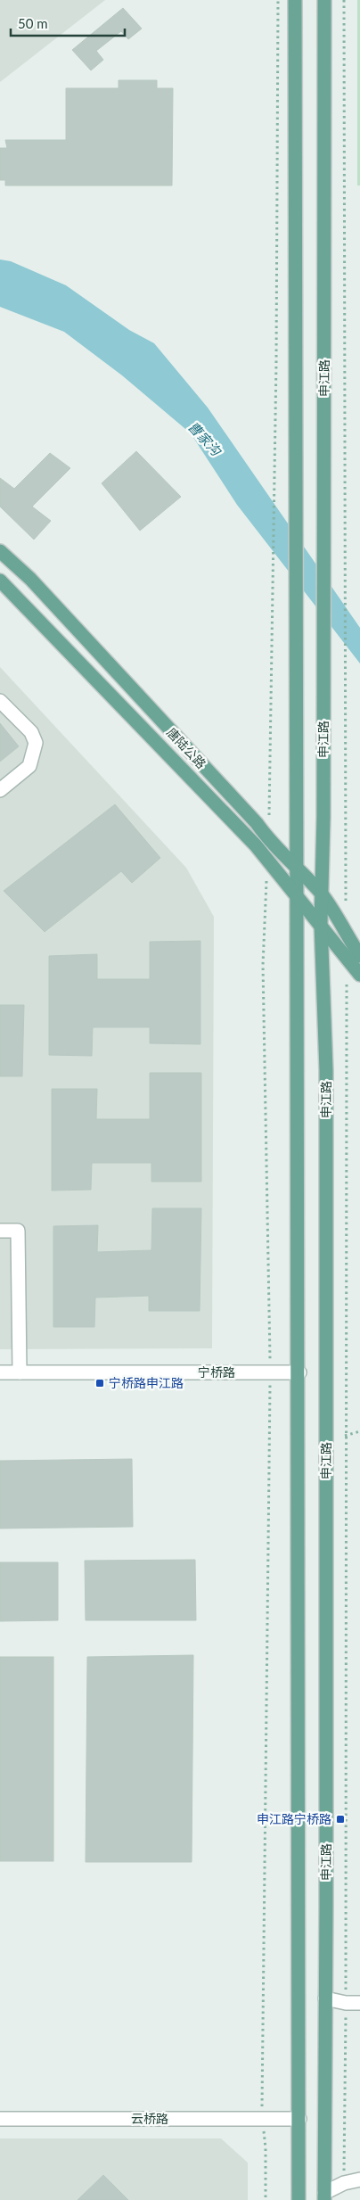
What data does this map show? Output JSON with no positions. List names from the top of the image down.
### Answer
{
  "streets": {
    "main road": ["申江路", "唐陆公路"],
    "street": ["宁桥路", "云桥路"]
  },
  "crossings": [
    ["申江路", "唐陆公路"]
  ],
  "water": ["曹家沟"],
  "places": {
    "transit": ["宁桥路申江路", "申江路宁桥路"]
  },
  "scale_bar": "50 m"
}
